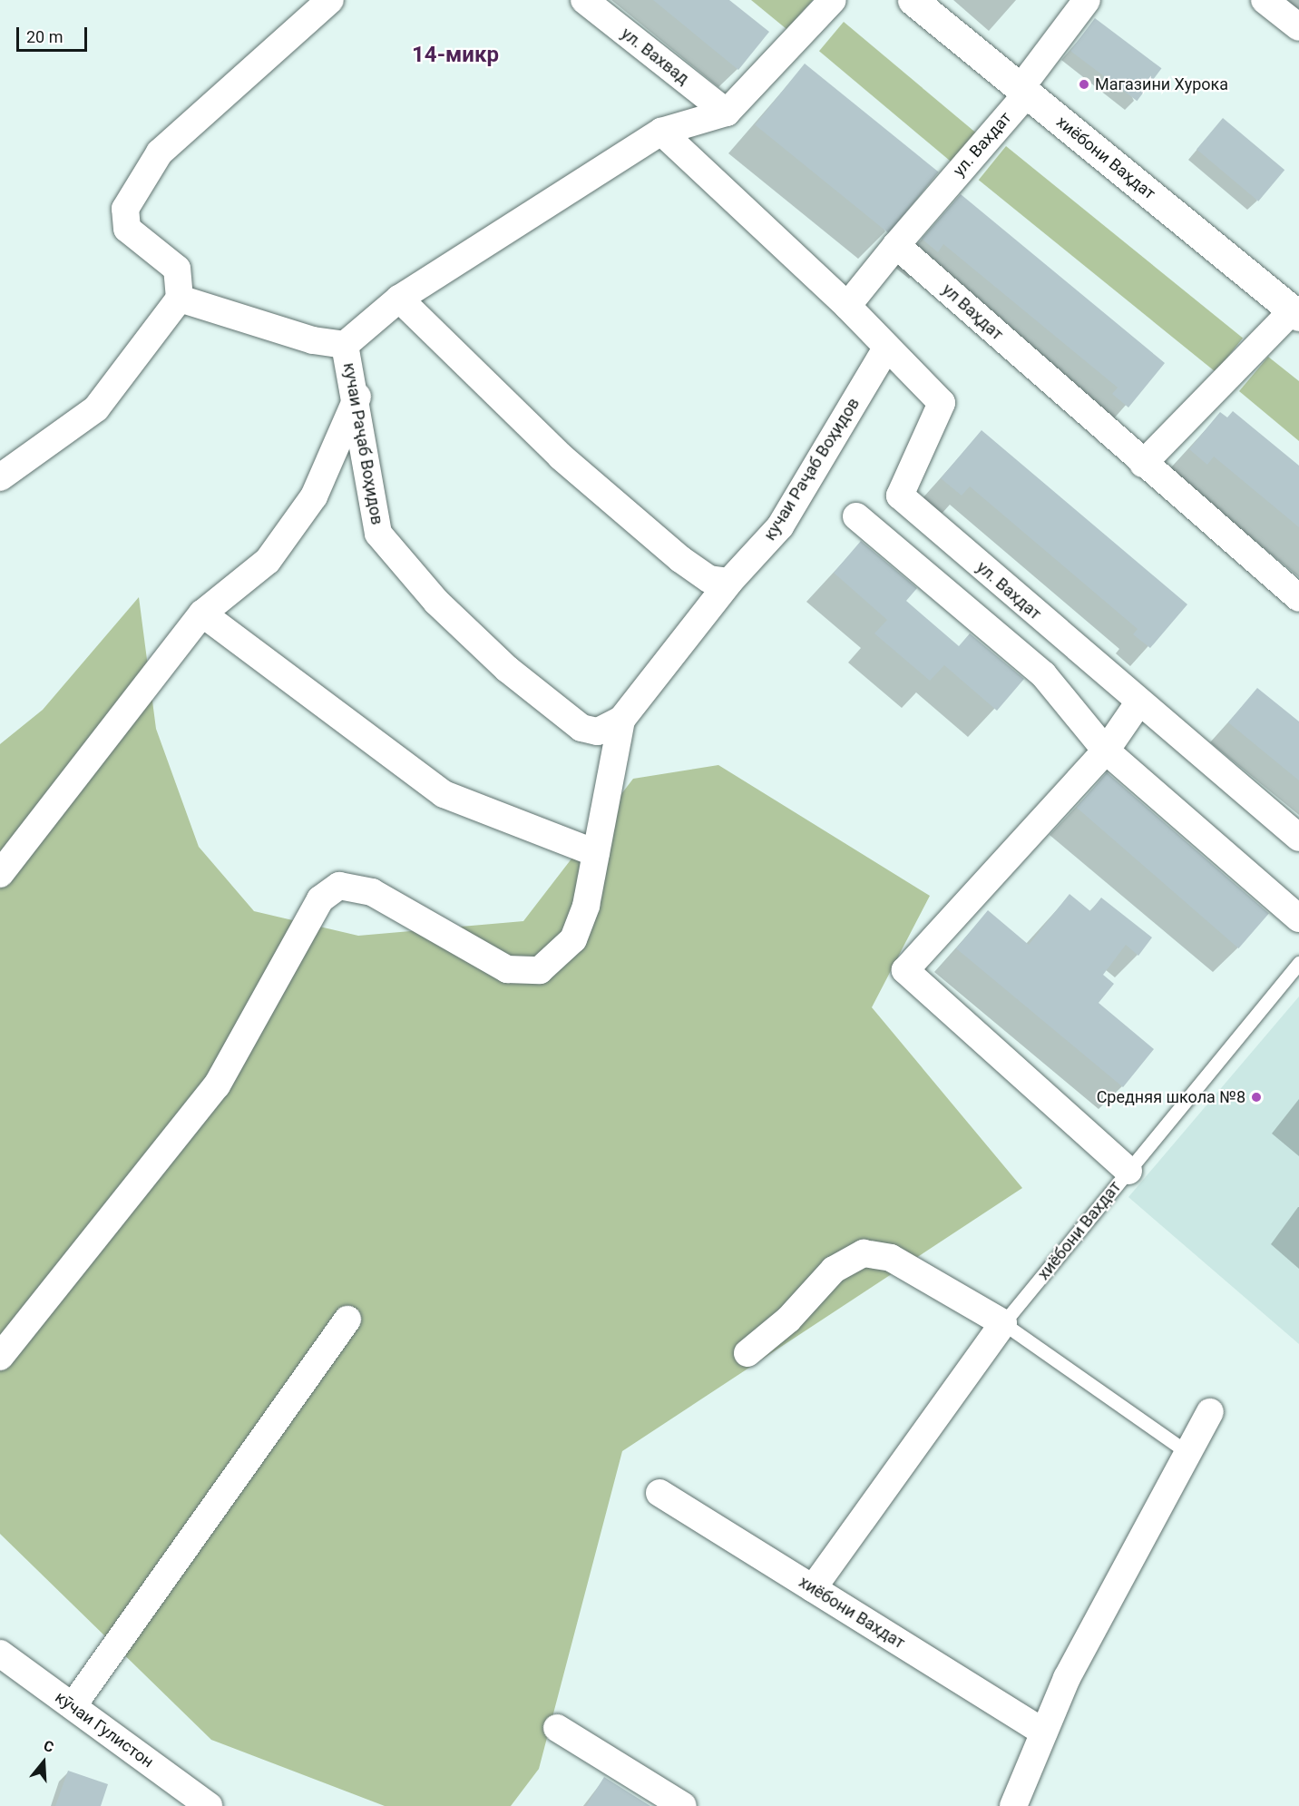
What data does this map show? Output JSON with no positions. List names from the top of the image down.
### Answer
{
  "streets": {
    "main road": ["хиёбони Ваҳдат"],
    "street": [
      "ул. Вахвад",
      "ул. Вахдат",
      "ул Ваҳдат",
      "кучаи Раҷаб Воҳидов",
      "хиёбони Вахдат",
      "кӯчаи Гулистон"
    ]
  },
  "crossings": [
    ["ул. Вахдат", "хиёбони Ваҳдат"],
    ["ул. Вахдат", "ул Ваҳдат"],
    ["ул. Вахдат", "кучаи Раҷаб Воҳидов"]
  ],
  "districts": ["14-микр"],
  "places": ["Магазини Хурока", "Средняя школа №8"],
  "scale_bar": "20 m",
  "north": "top"
}
